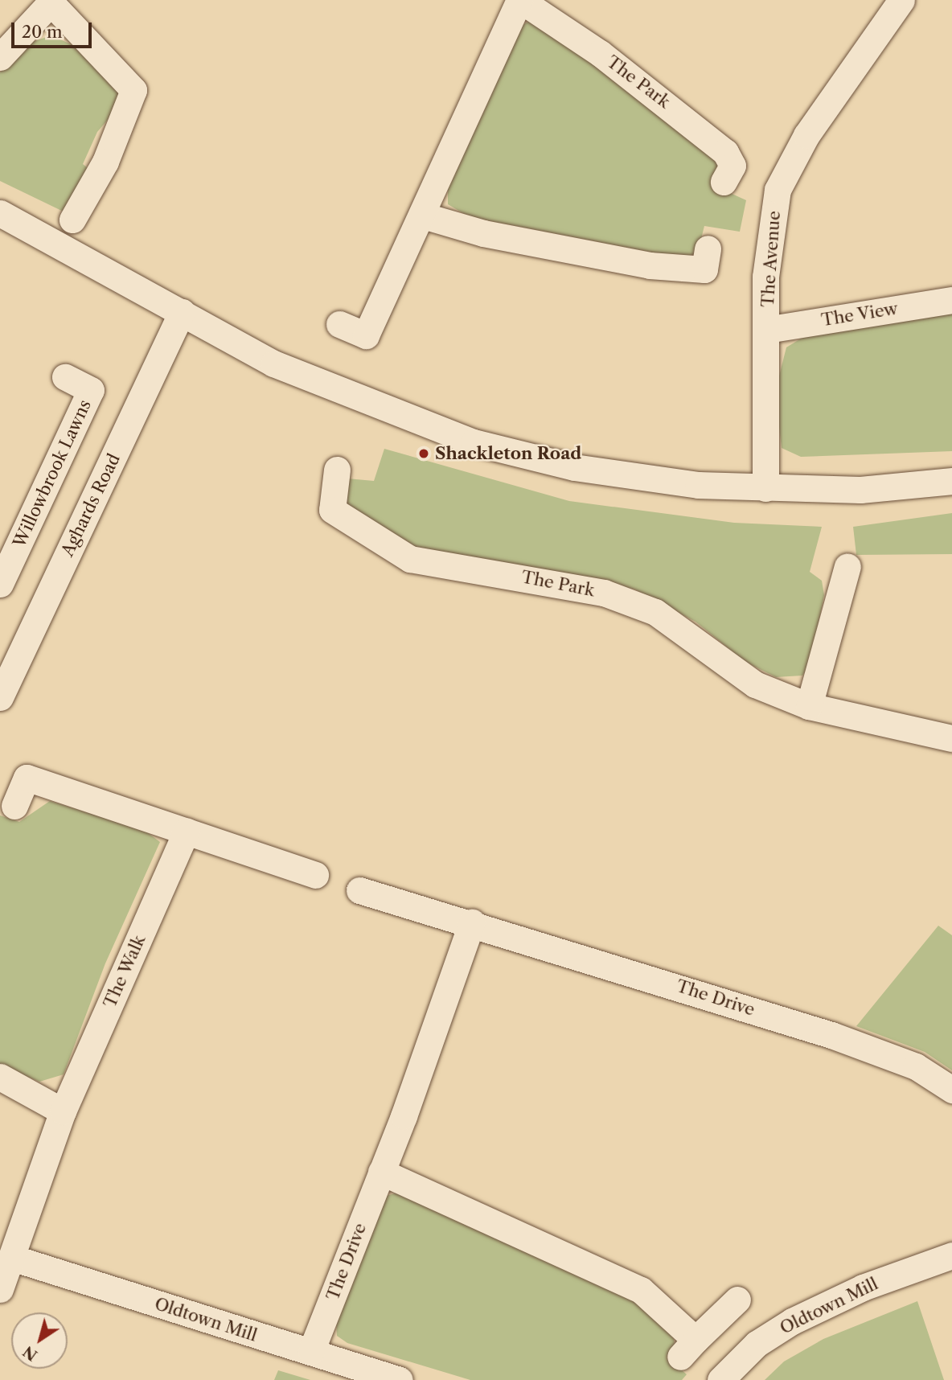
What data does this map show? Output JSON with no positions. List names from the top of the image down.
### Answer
{
  "streets": {
    "street": [
      "The Park",
      "The Avenue",
      "The View",
      "Willowbrook Lawns",
      "Aghards Road",
      "The Walk",
      "The Drive",
      "Oldtown Mill"
    ]
  },
  "crossings": [
    ["The Avenue", "The View"],
    ["The Walk", "Oldtown Mill"],
    ["The Drive", "Oldtown Mill"]
  ],
  "places": ["Shackleton Road"],
  "scale_bar": "20 m",
  "north": "bottom left"
}
